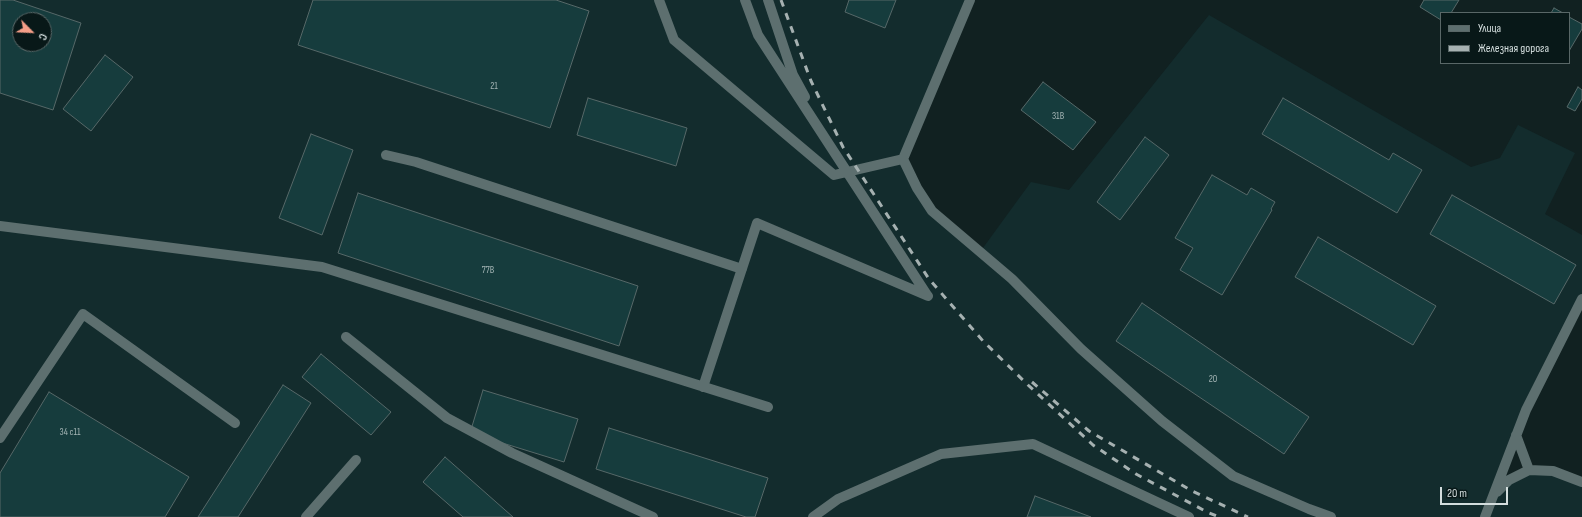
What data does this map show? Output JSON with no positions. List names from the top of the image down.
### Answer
{
  "house_numbers": [
    "21",
    "31В",
    "77В",
    "20",
    "34 с11"
  ],
  "legend": ["Улица", "Железная дорога"],
  "scale_bar": "20 m",
  "north": "bottom right"
}
